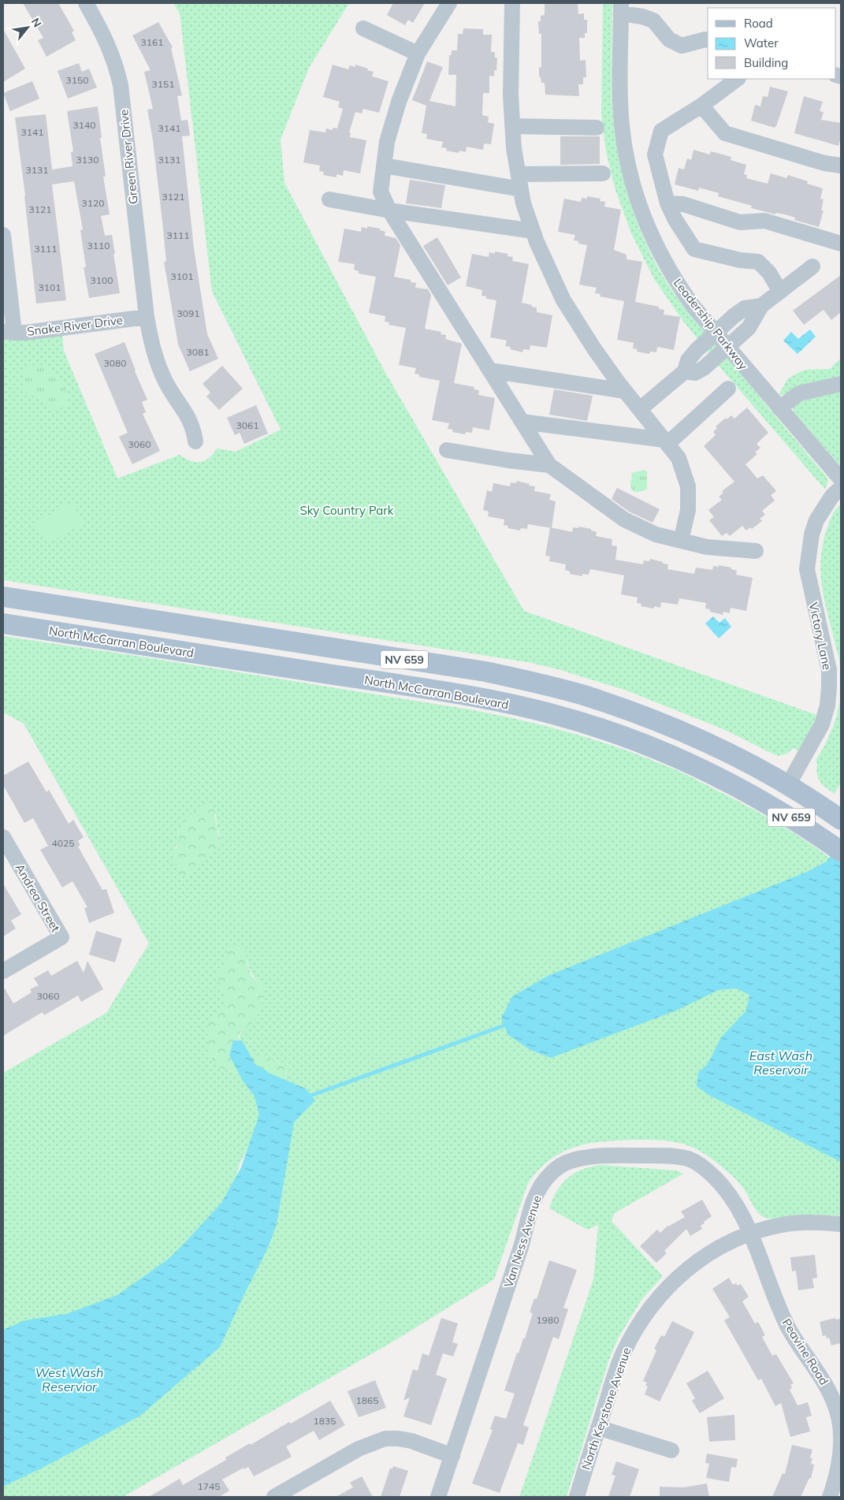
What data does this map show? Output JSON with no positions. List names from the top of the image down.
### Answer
{
  "streets": {
    "main road": ["North McCarran Boulevard", "NV 659"],
    "street": [
      "Green River Drive",
      "Leadership Parkway",
      "Snake River Drive",
      "Victory Lane",
      "Andrea Street",
      "Van Ness Avenue",
      "Peavine Road",
      "North Keystone Avenue"
    ]
  },
  "crossings": [
    ["Green River Drive", "Snake River Drive"],
    ["Victory Lane", "NV 659"],
    ["Van Ness Avenue", "Peavine Road"],
    ["Van Ness Avenue", "North Keystone Avenue"],
    ["Peavine Road", "North Keystone Avenue"]
  ],
  "water": ["East Wash Reservoir", "West Wash Reservior"],
  "parks": ["Sky Country Park"],
  "house_numbers": [
    "3161",
    "3150",
    "3151",
    "3140",
    "3141",
    "3141",
    "3130",
    "3131",
    "3131",
    "3121",
    "3120",
    "3121",
    "3111",
    "3110",
    "3111",
    "3101",
    "3100",
    "3101",
    "3091",
    "3081",
    "3080",
    "3061",
    "3060",
    "4025",
    "3060",
    "1980",
    "1865",
    "1835",
    "1745"
  ],
  "legend": ["Road", "Water", "Building"],
  "north": "top right"
}
